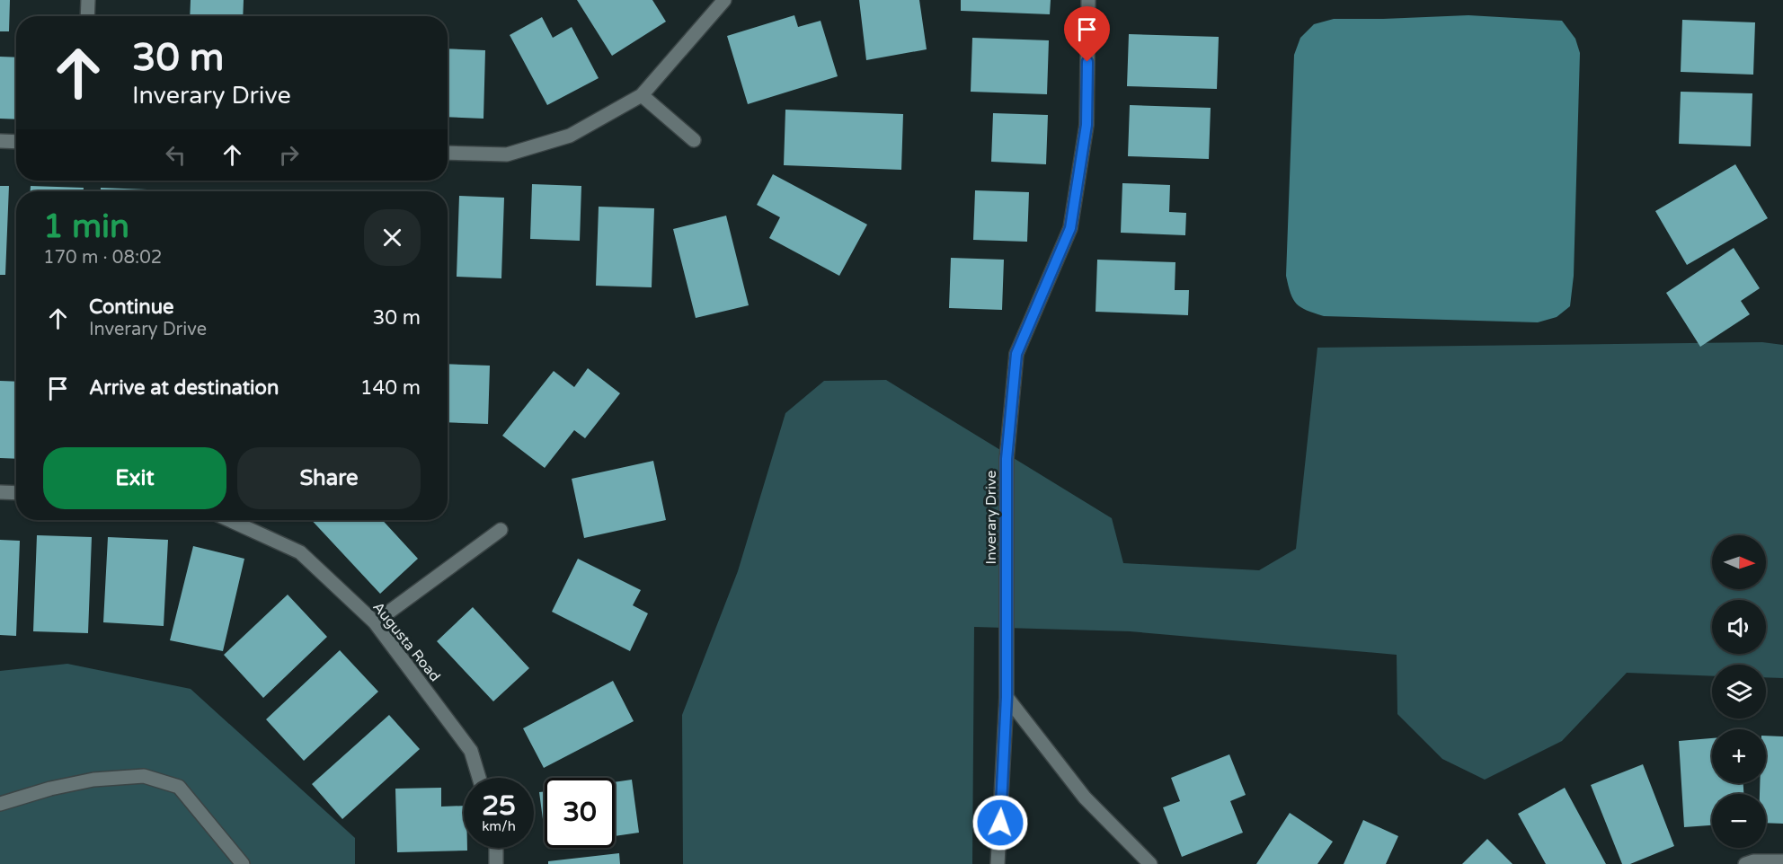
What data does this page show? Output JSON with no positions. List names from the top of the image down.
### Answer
{
  "streets": {
    "street": ["Inverary Drive", "Augusta Road"]
  },
  "north": "right",
  "page": {
    "turn": ["30 m", "Inverary Drive"],
    "heading": ["1 min", "170 m · 08:02"],
    "list": [
      {
        "name": "Continue",
        "note": "Inverary Drive",
        "value": "30 m"
      },
      {
        "name": "Arrive at destination",
        "value": "140 m"
      }
    ],
    "buttons": ["Exit", "Share"],
    "map_buttons": ["+", "−"],
    "speed": "25 km/h",
    "limit": "30"
  }
}
